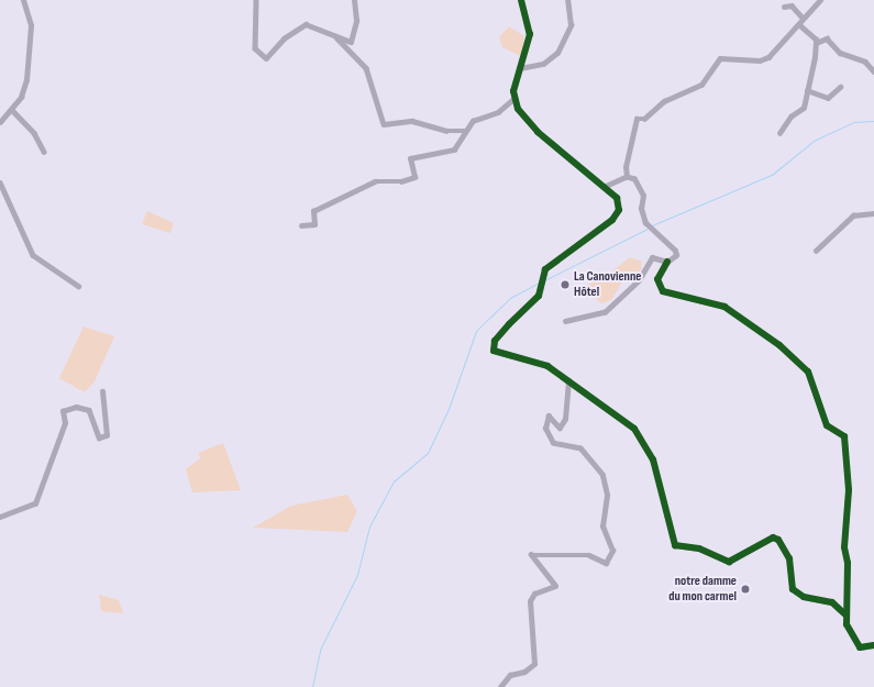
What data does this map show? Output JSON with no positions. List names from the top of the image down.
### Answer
{
  "places": ["La Canovienne Hôtel", "notre damme du mon carmel"]
}
